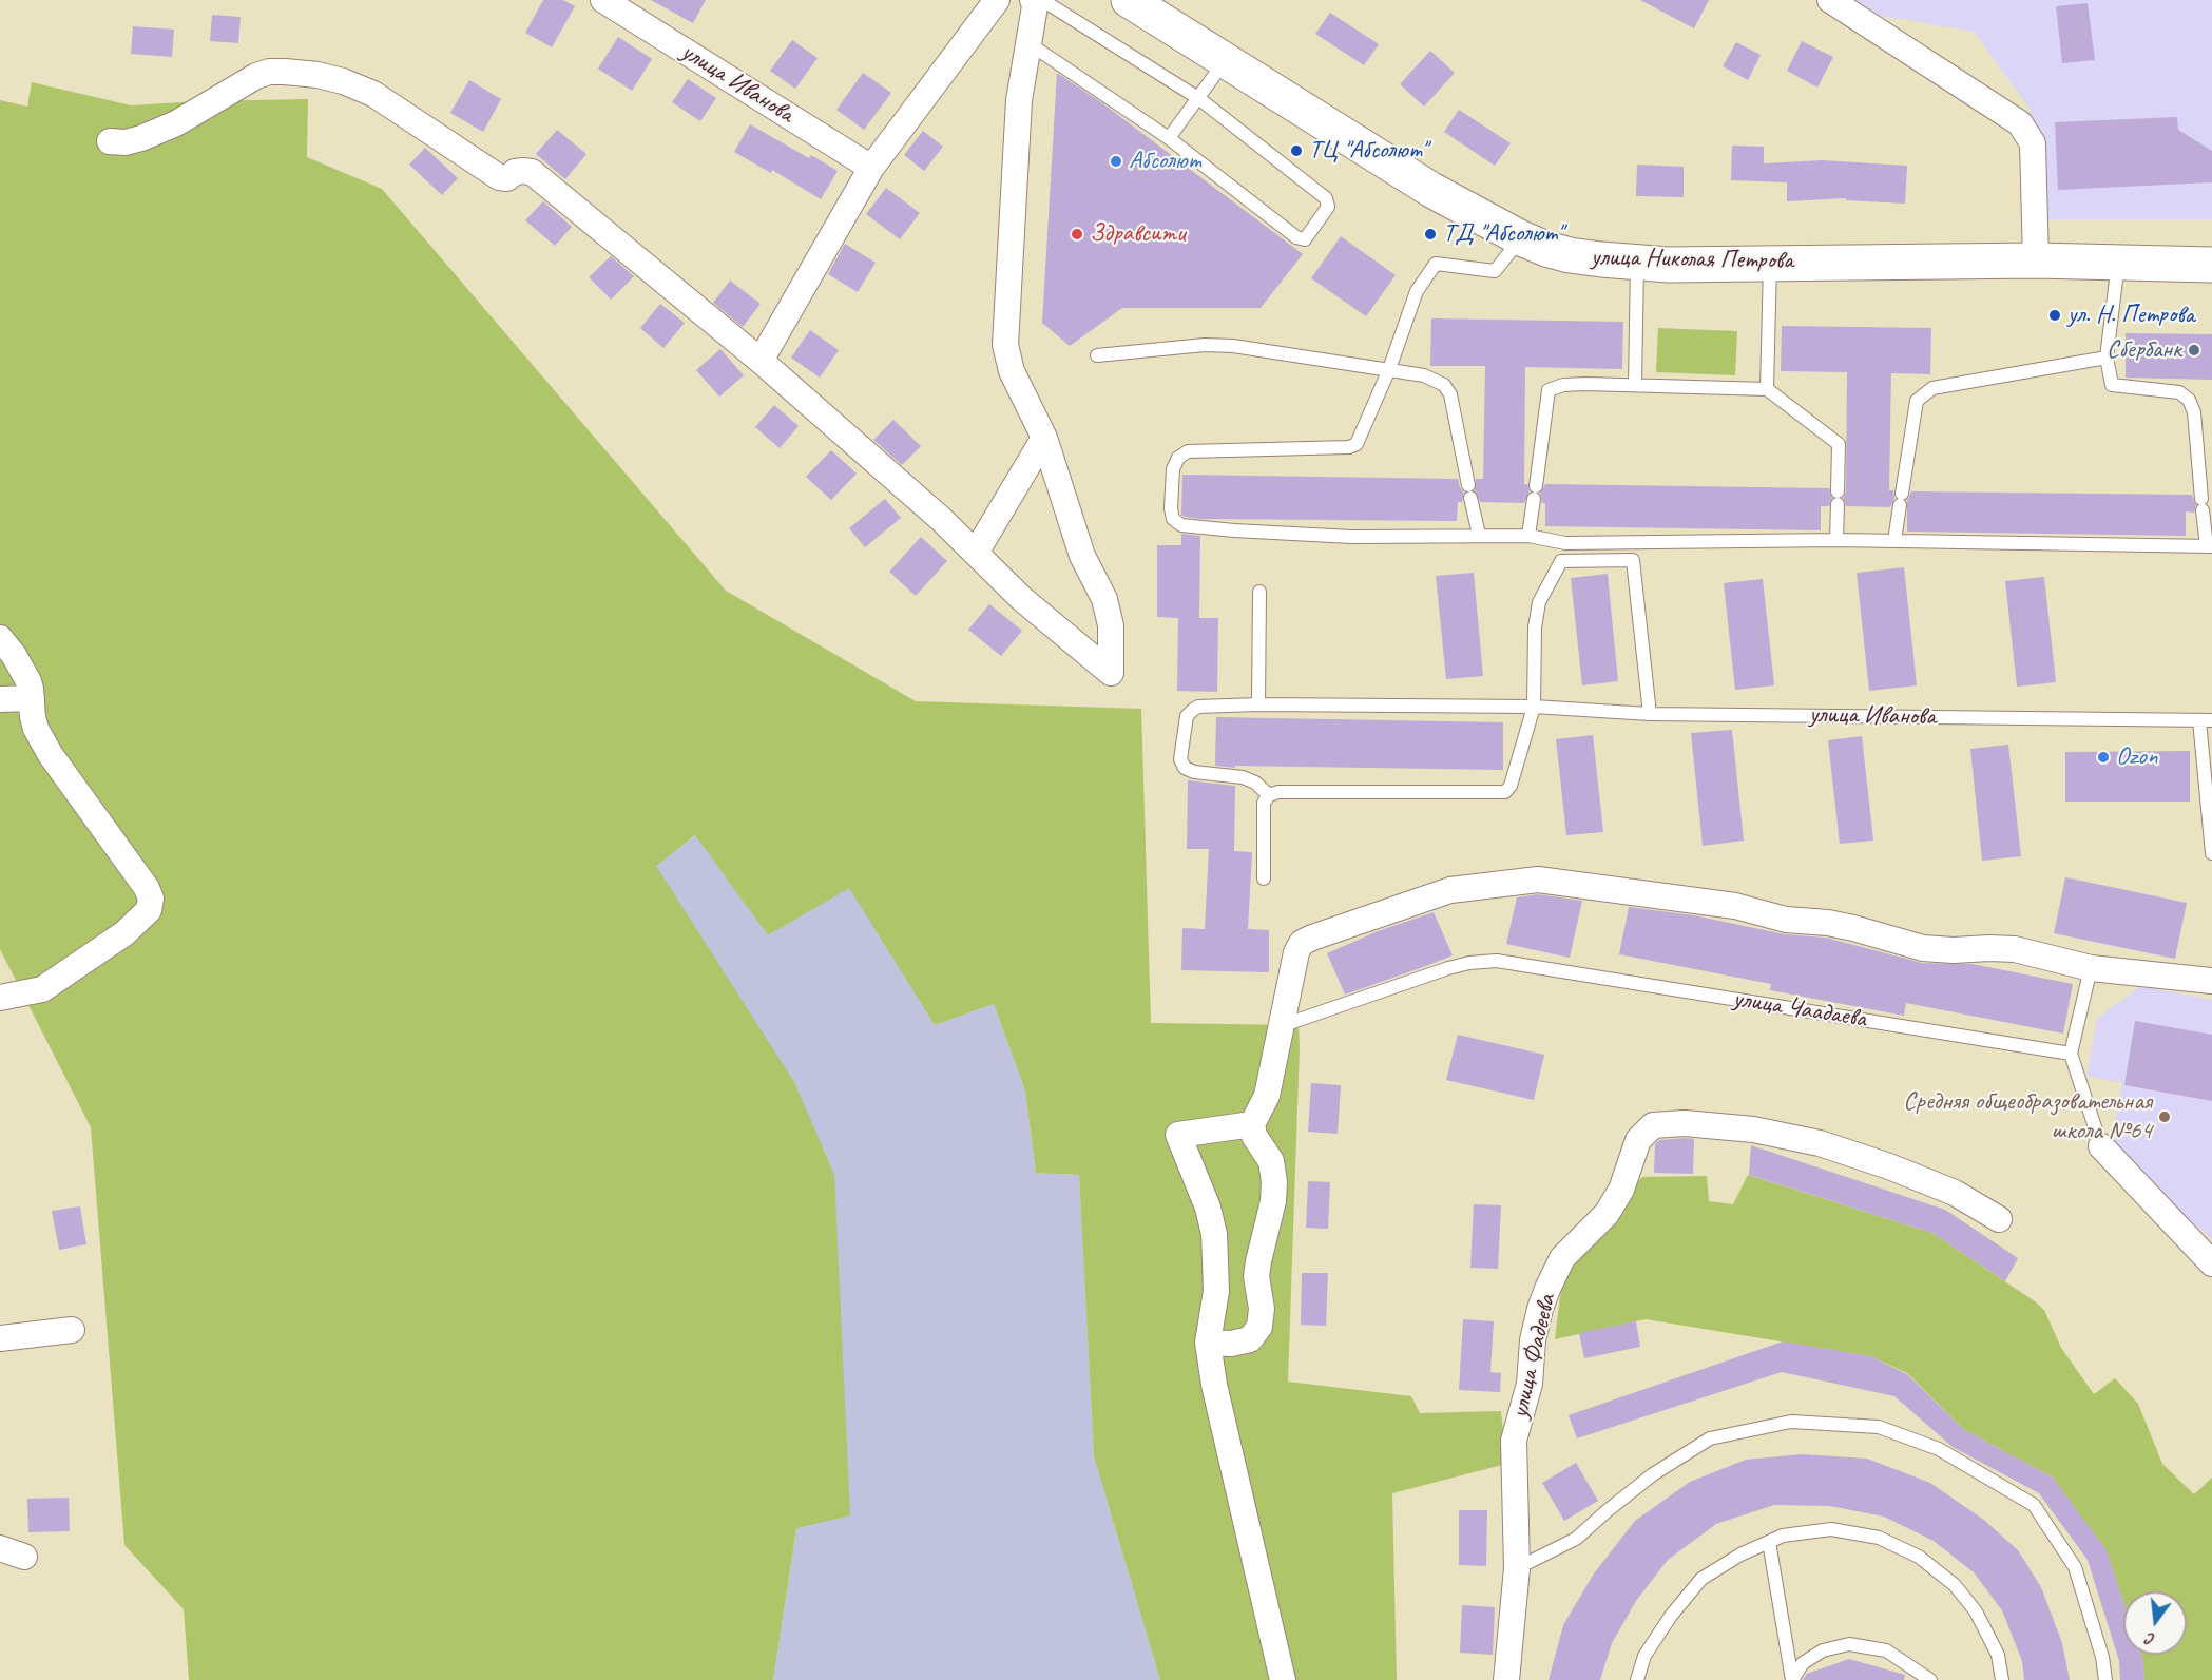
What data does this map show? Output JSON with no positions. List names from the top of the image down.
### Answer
{
  "streets": {
    "main road": ["улица Николая Петрова"],
    "street": ["улица Иванова", "улица Фадеева"],
    "lane": ["улица Чаадаева"]
  },
  "places": [
    "ТЦ \"Абсолют\"",
    "Абсолют",
    "Здравсити",
    "ТД \"Абсолют\"",
    "ул. Н. Петрова",
    "Сбербанк",
    "Ozon",
    "Средняя общеобразовательная школа №64"
  ],
  "north": "bottom"
}
